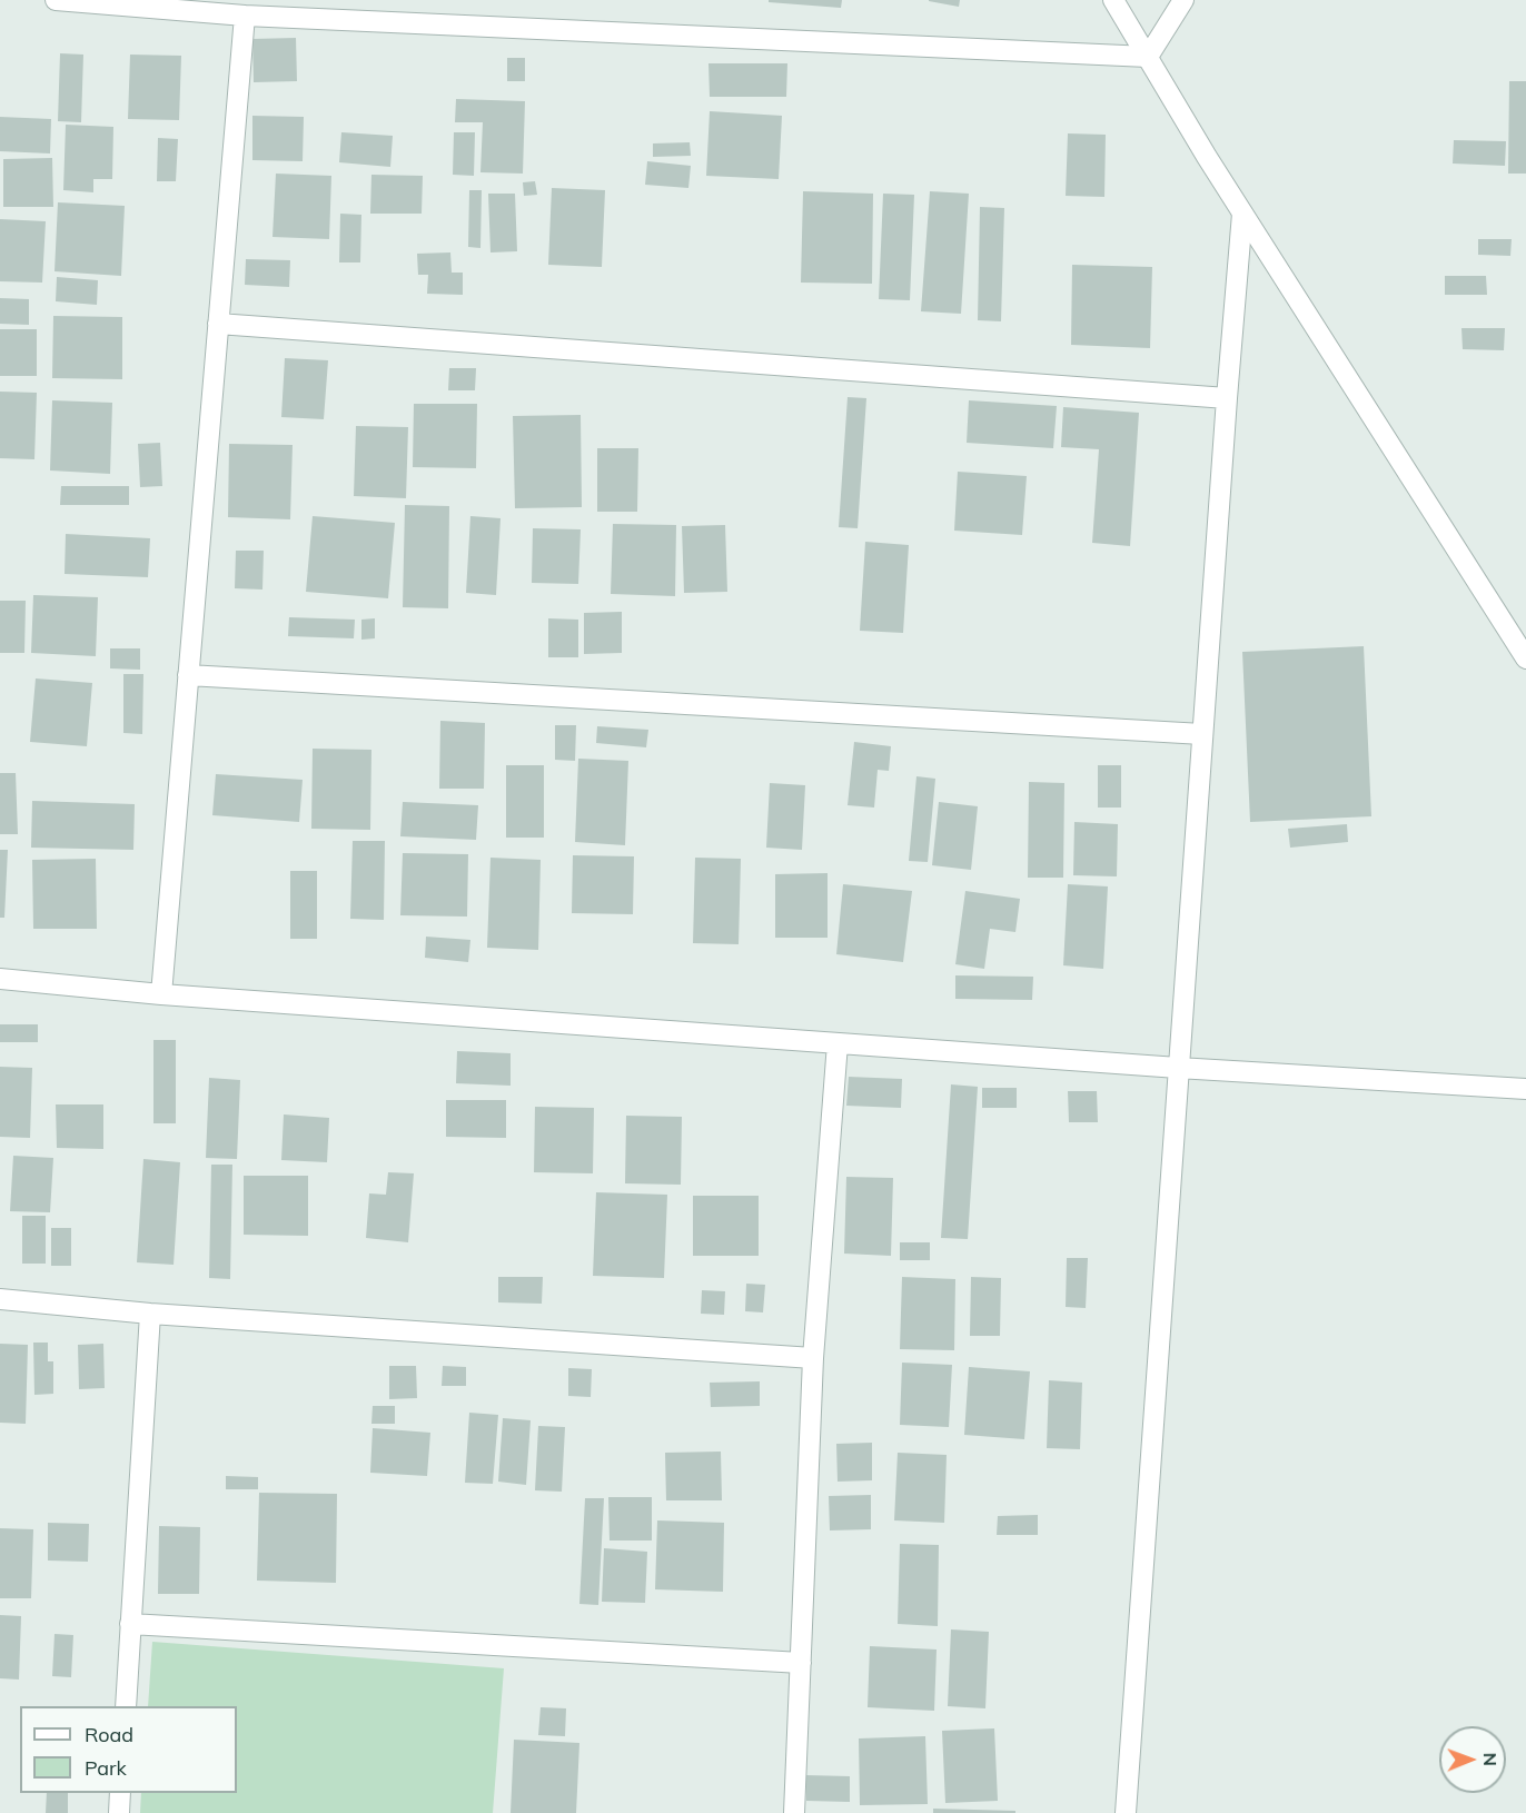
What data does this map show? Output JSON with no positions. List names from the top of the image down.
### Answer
{
  "legend": ["Road", "Park"],
  "north": "right"
}
